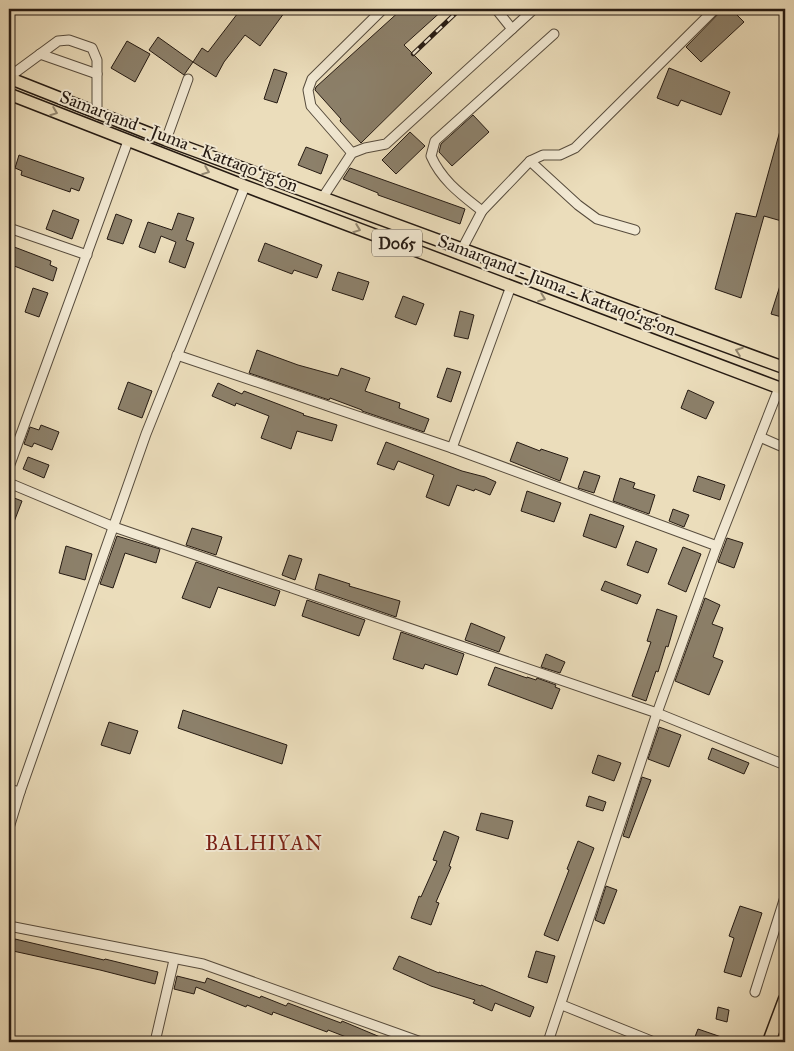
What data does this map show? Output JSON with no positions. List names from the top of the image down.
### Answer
{
  "streets": {
    "main road": ["Samarqand - Juma - Kattaqo‘rg‘on", "D065"]
  },
  "districts": ["BALHIYAN"]
}
